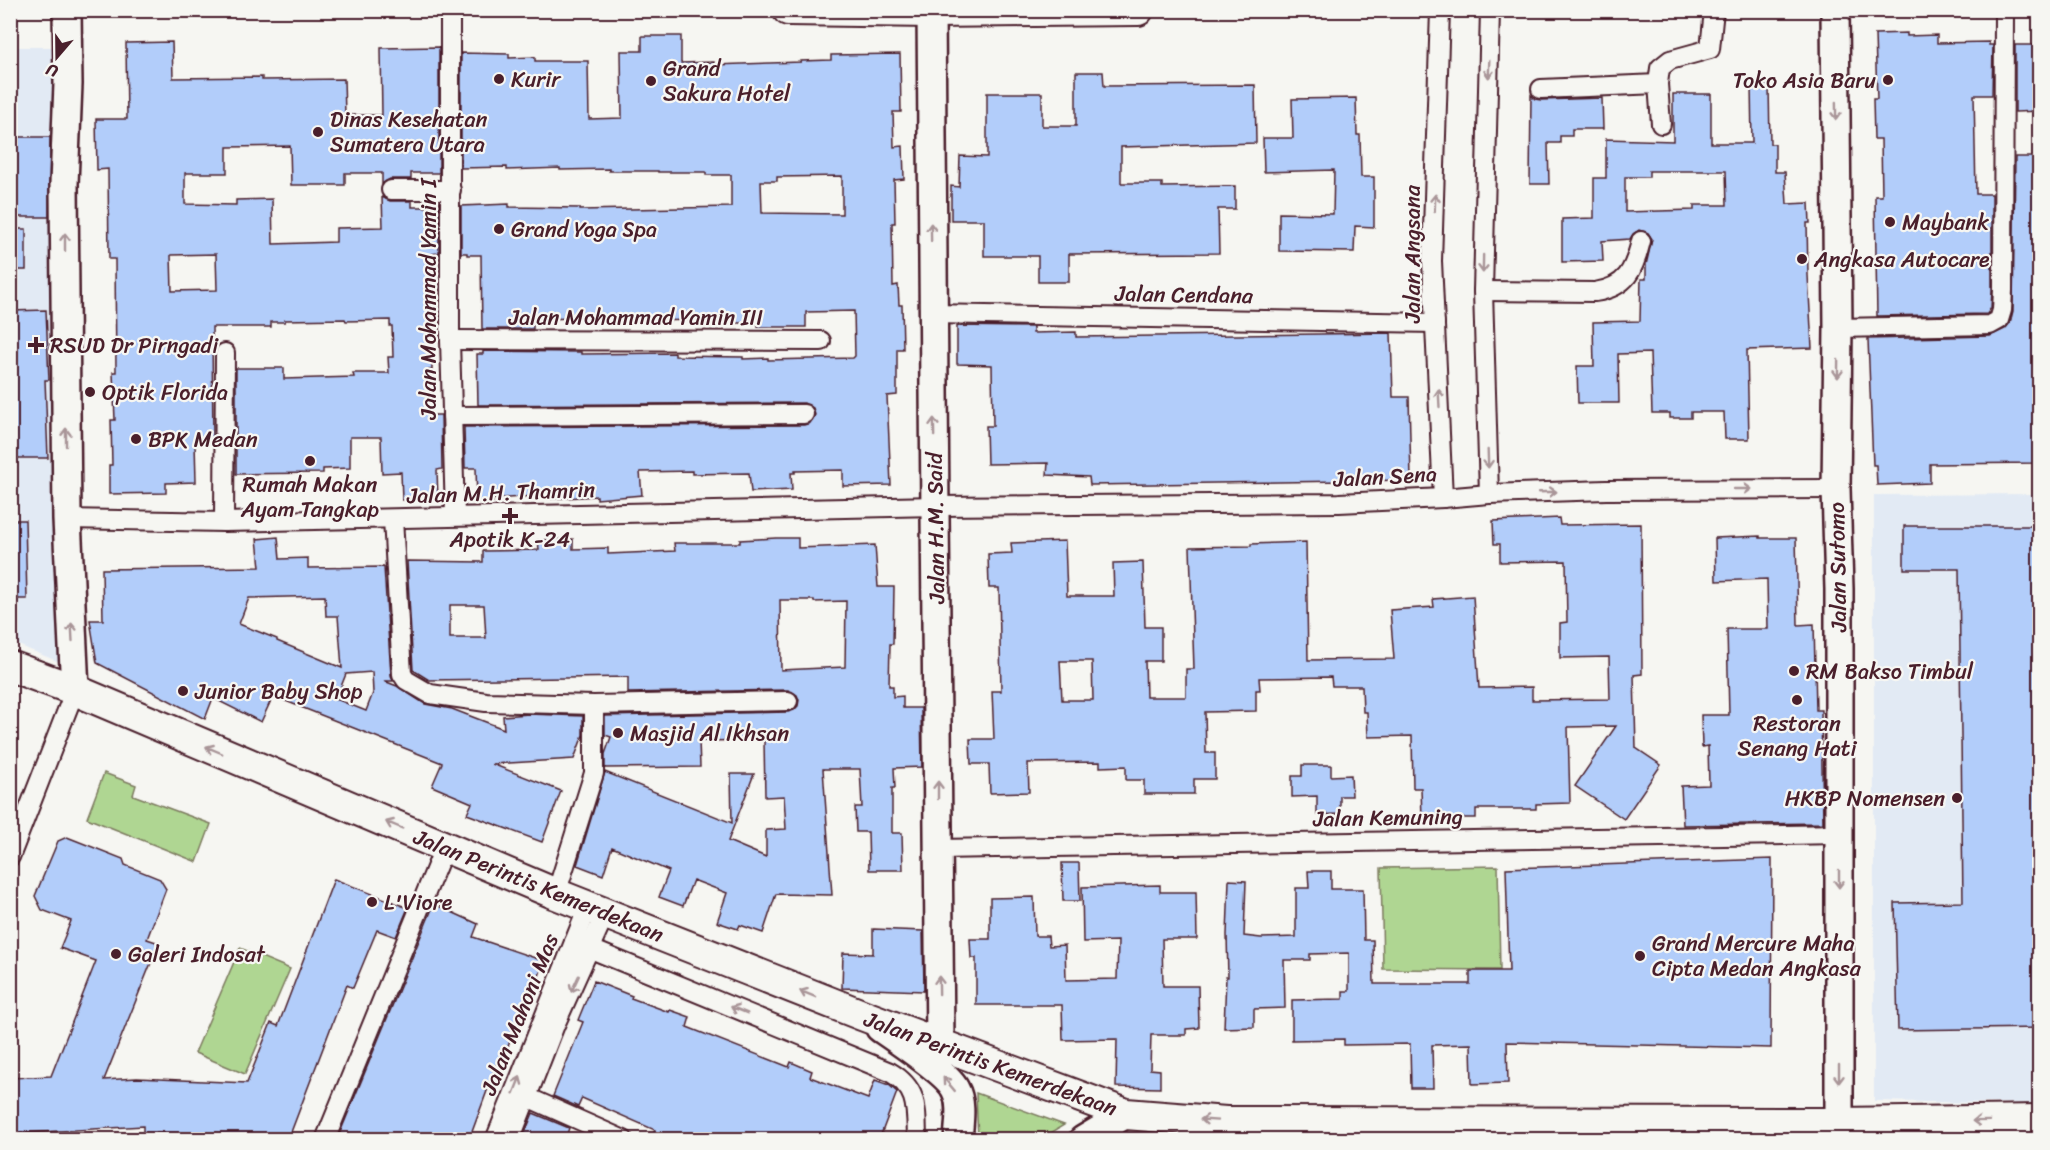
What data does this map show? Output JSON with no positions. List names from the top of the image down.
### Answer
{
  "streets": {
    "main road": ["Jalan H.M. Said", "Jalan Sutomo", "Jalan Perintis Kemerdekaan"],
    "street": [
      "Jalan Angsana",
      "Jalan Cendana",
      "Jalan Mohammad Yamin I",
      "Jalan Mohammad Yamin III",
      "Jalan Sena",
      "Jalan M.H. Thamrin",
      "Jalan Kemuning",
      "Jalan Mahoni Mas"
    ]
  },
  "crossings": [
    ["Jalan Angsana", "Jalan Cendana"],
    ["Jalan Angsana", "Jalan Sena"],
    ["Jalan Cendana", "Jalan H.M. Said"],
    ["Jalan Mohammad Yamin I", "Jalan Mohammad Yamin III"],
    ["Jalan Mohammad Yamin I", "Jalan M.H. Thamrin"],
    ["Jalan Sena", "Jalan M.H. Thamrin"],
    ["Jalan Sena", "Jalan H.M. Said"],
    ["Jalan Sena", "Jalan Sutomo"],
    ["Jalan M.H. Thamrin", "Jalan H.M. Said"],
    ["Jalan H.M. Said", "Jalan Kemuning"],
    ["Jalan H.M. Said", "Jalan Perintis Kemerdekaan"],
    ["Jalan Sutomo", "Jalan Kemuning"],
    ["Jalan Sutomo", "Jalan Perintis Kemerdekaan"],
    ["Jalan Perintis Kemerdekaan", "Jalan Mahoni Mas"]
  ],
  "one_way": [
    "Jalan Sena",
    "Jalan H.M. Said",
    "Jalan Sutomo",
    "Jalan Perintis Kemerdekaan"
  ],
  "places": {
    "other": [
      "Kurir",
      "Toko Asia Baru",
      "Grand Sakura Hotel",
      "Dinas Kesehatan Sumatera Utara",
      "Maybank",
      "Grand Yoga Spa",
      "Angkasa Autocare",
      "Optik Florida",
      "BPK Medan",
      "Rumah Makan Ayam Tangkap",
      "RM Bakso Timbul",
      "Junior Baby Shop",
      "Restoran Senang Hati",
      "Masjid Al Ikhsan",
      "HKBP Nomensen",
      "L'Viore",
      "Galeri Indosat",
      "Grand Mercure Maha Cipta Medan Angkasa"
    ],
    "health": ["RSUD Dr Pirngadi", "Apotik K-24"]
  },
  "north": "bottom"
}
